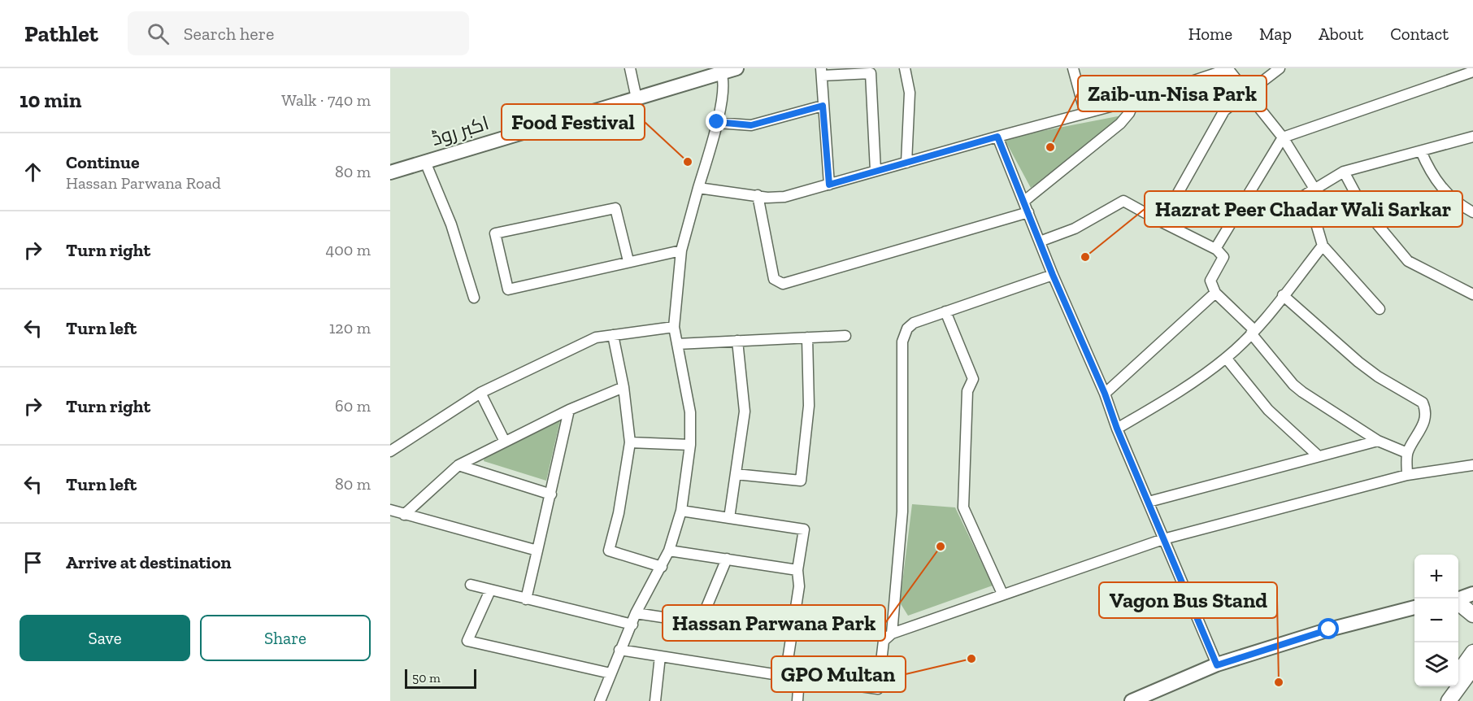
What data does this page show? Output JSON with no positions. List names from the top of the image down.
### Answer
{
  "streets": {
    "main road": ["اکبر روڈ"]
  },
  "places": [
    "Zaib-un-Nisa Park",
    "Food Festival",
    "Hazrat Peer Chadar Wali Sarkar",
    "Hassan Parwana Park",
    "GPO Multan",
    "Vagon Bus Stand"
  ],
  "scale_bar": "50 m",
  "page": {
    "header": "Pathlet",
    "search": "Search here",
    "nav": [
      "Home",
      "Map",
      "About",
      "Contact"
    ],
    "heading": ["10 min", "Walk · 740 m"],
    "list": [
      ["Continue", "Hassan Parwana Road", "80 m"],
      ["Turn right", "400 m"],
      ["Turn left", "120 m"],
      ["Turn right", "60 m"],
      ["Turn left", "80 m"],
      "Arrive at destination"
    ],
    "map_buttons": ["+", "−"],
    "buttons": ["Save", "Share"],
    "scale": "50 m"
  }
}
